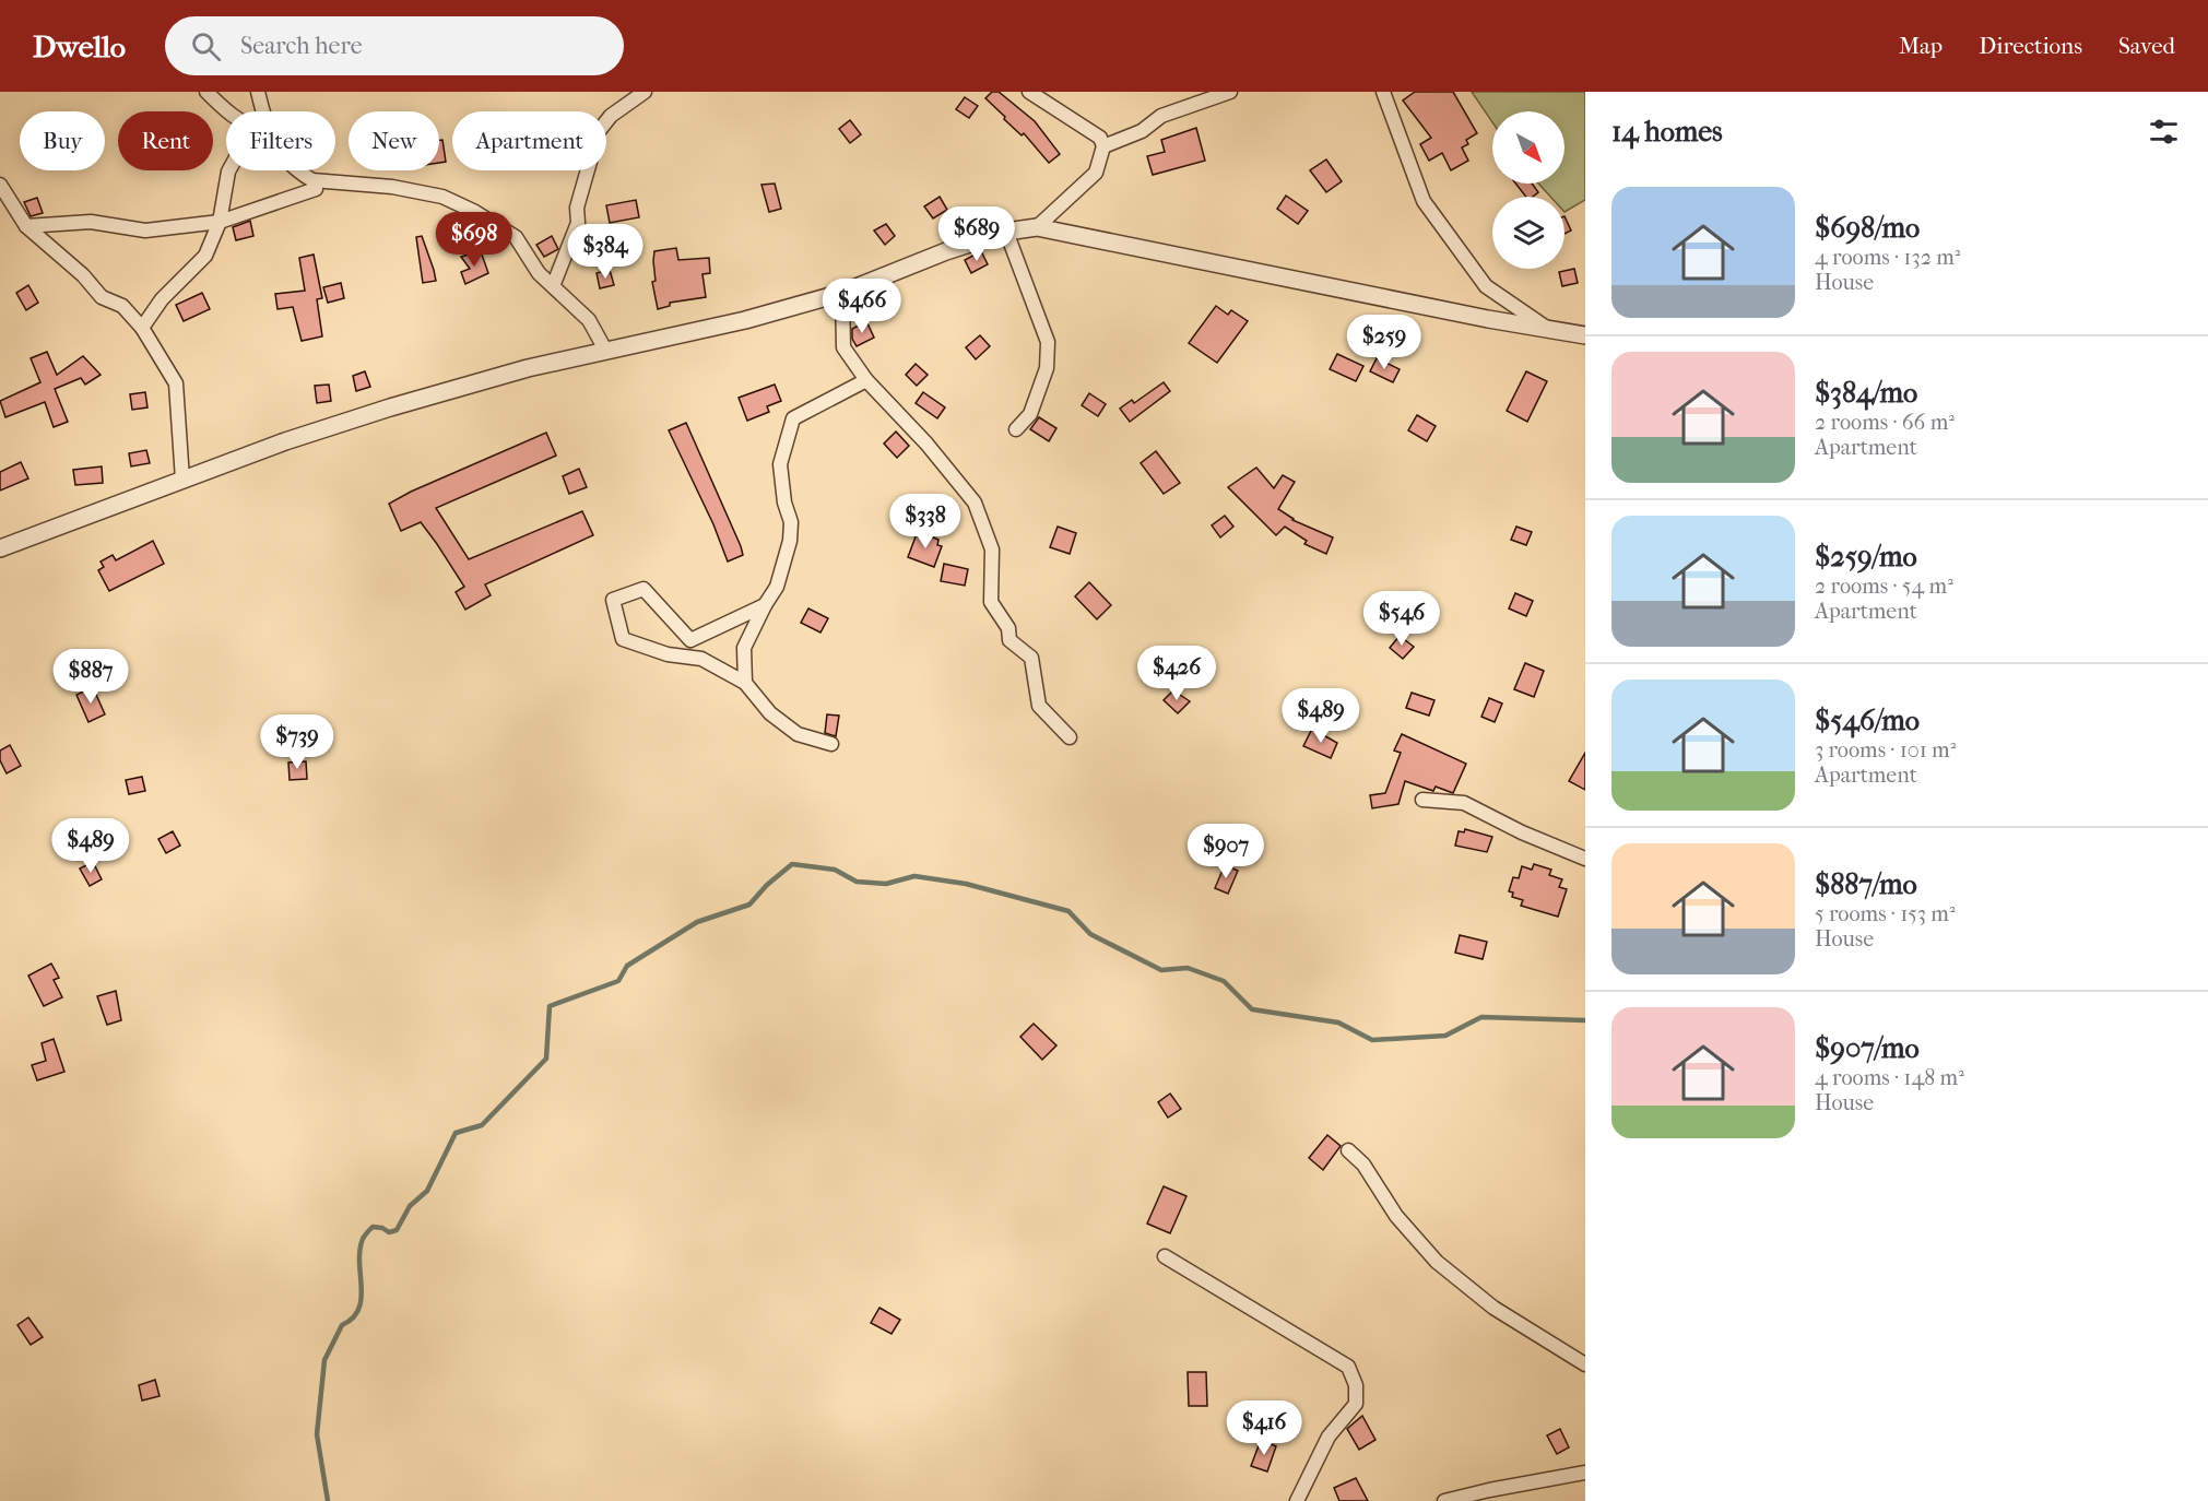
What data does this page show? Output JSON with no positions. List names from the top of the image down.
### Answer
{
  "north": "bottom right",
  "page": {
    "header": "Dwello",
    "search": "Search here",
    "nav": ["Map", "Directions", "Saved"],
    "heading": "14 homes",
    "chip": [
      "Buy",
      "Rent",
      "Filters",
      "New",
      "Apartment"
    ],
    "list": [
      {
        "name": "$698/mo",
        "note": "4 rooms · 132 m² · House"
      },
      {
        "name": "$384/mo",
        "note": "2 rooms · 66 m² · Apartment"
      },
      {
        "name": "$259/mo",
        "note": "2 rooms · 54 m² · Apartment"
      },
      {
        "name": "$546/mo",
        "note": "3 rooms · 101 m² · Apartment"
      },
      {
        "name": "$887/mo",
        "note": "5 rooms · 153 m² · House"
      },
      {
        "name": "$907/mo",
        "note": "4 rooms · 148 m² · House"
      }
    ],
    "price": [
      "$689",
      "$698",
      "$384",
      "$466",
      "$259",
      "$338",
      "$546",
      "$426",
      "$887",
      "$489",
      "$739",
      "$489",
      "$907",
      "$416"
    ]
  }
}
